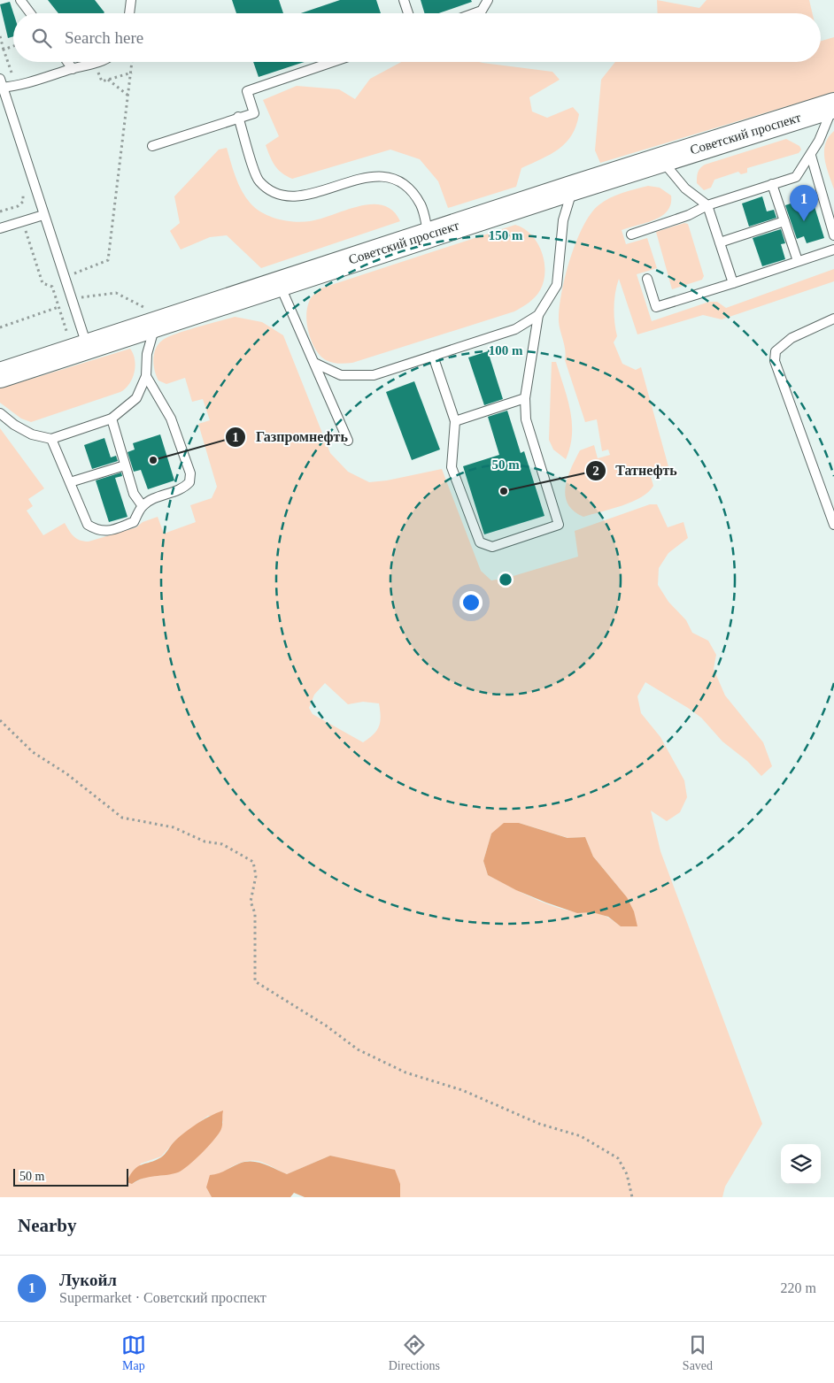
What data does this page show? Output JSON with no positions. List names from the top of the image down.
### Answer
{
  "streets": {
    "main road": ["Советский проспект"]
  },
  "places": ["Газпромнефть", "Татнефть"],
  "scale_bar": "50 m",
  "page": {
    "search": "Search here",
    "pins": "1",
    "scale": "50 m",
    "heading": "Nearby",
    "list": [
      {
        "mark": "1",
        "name": "Лукойл",
        "note": "Supermarket · Советский проспект",
        "value": "220 m"
      }
    ],
    "nav": ["Map", "Directions", "Saved"]
  },
  "rings": ["150 m", "100 m", "50 m"]
}
